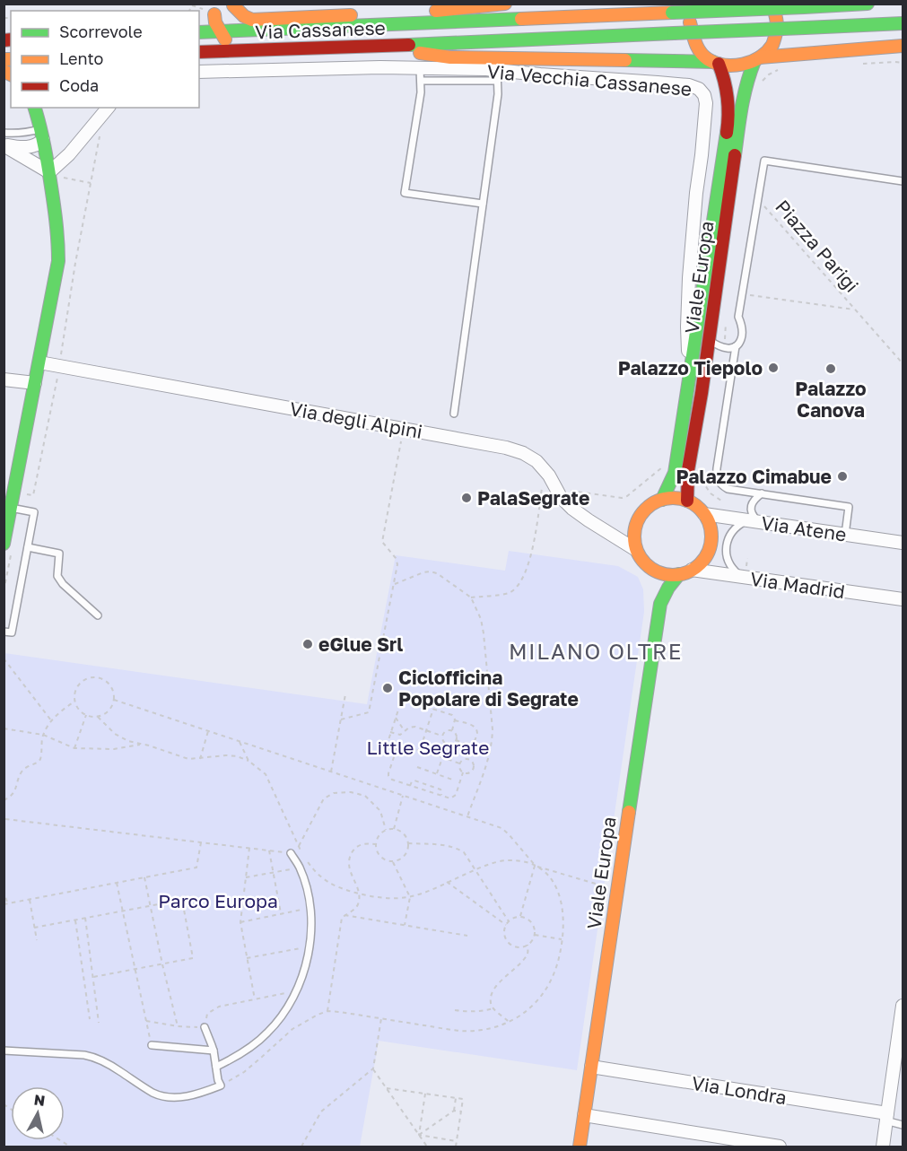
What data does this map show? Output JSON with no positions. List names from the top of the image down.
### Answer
{
  "streets": {
    "street": [
      "Via Cassanese",
      "Via Vecchia Cassanese",
      "Viale Europa",
      "Via degli Alpini",
      "Via Atene",
      "Via Madrid",
      "Via Londra"
    ],
    "path": ["Piazza Parigi"]
  },
  "crossings": [
    ["Via Vecchia Cassanese", "Viale Europa"],
    ["Viale Europa", "Via degli Alpini"],
    ["Viale Europa", "Via Atene"],
    ["Viale Europa", "Via Madrid"],
    ["Viale Europa", "Via Londra"],
    ["Via degli Alpini", "Via Atene"],
    ["Via degli Alpini", "Via Madrid"],
    ["Via Atene", "Via Madrid"]
  ],
  "districts": ["MILANO OLTRE"],
  "parks": ["Little Segrate", "Parco Europa"],
  "places": [
    "Palazzo Tiepolo",
    "Palazzo Canova",
    "Palazzo Cimabue",
    "PalaSegrate",
    "eGlue Srl",
    "Ciclofficina Popolare di Segrate"
  ],
  "legend": ["Scorrevole", "Lento", "Coda"],
  "north": "top"
}
